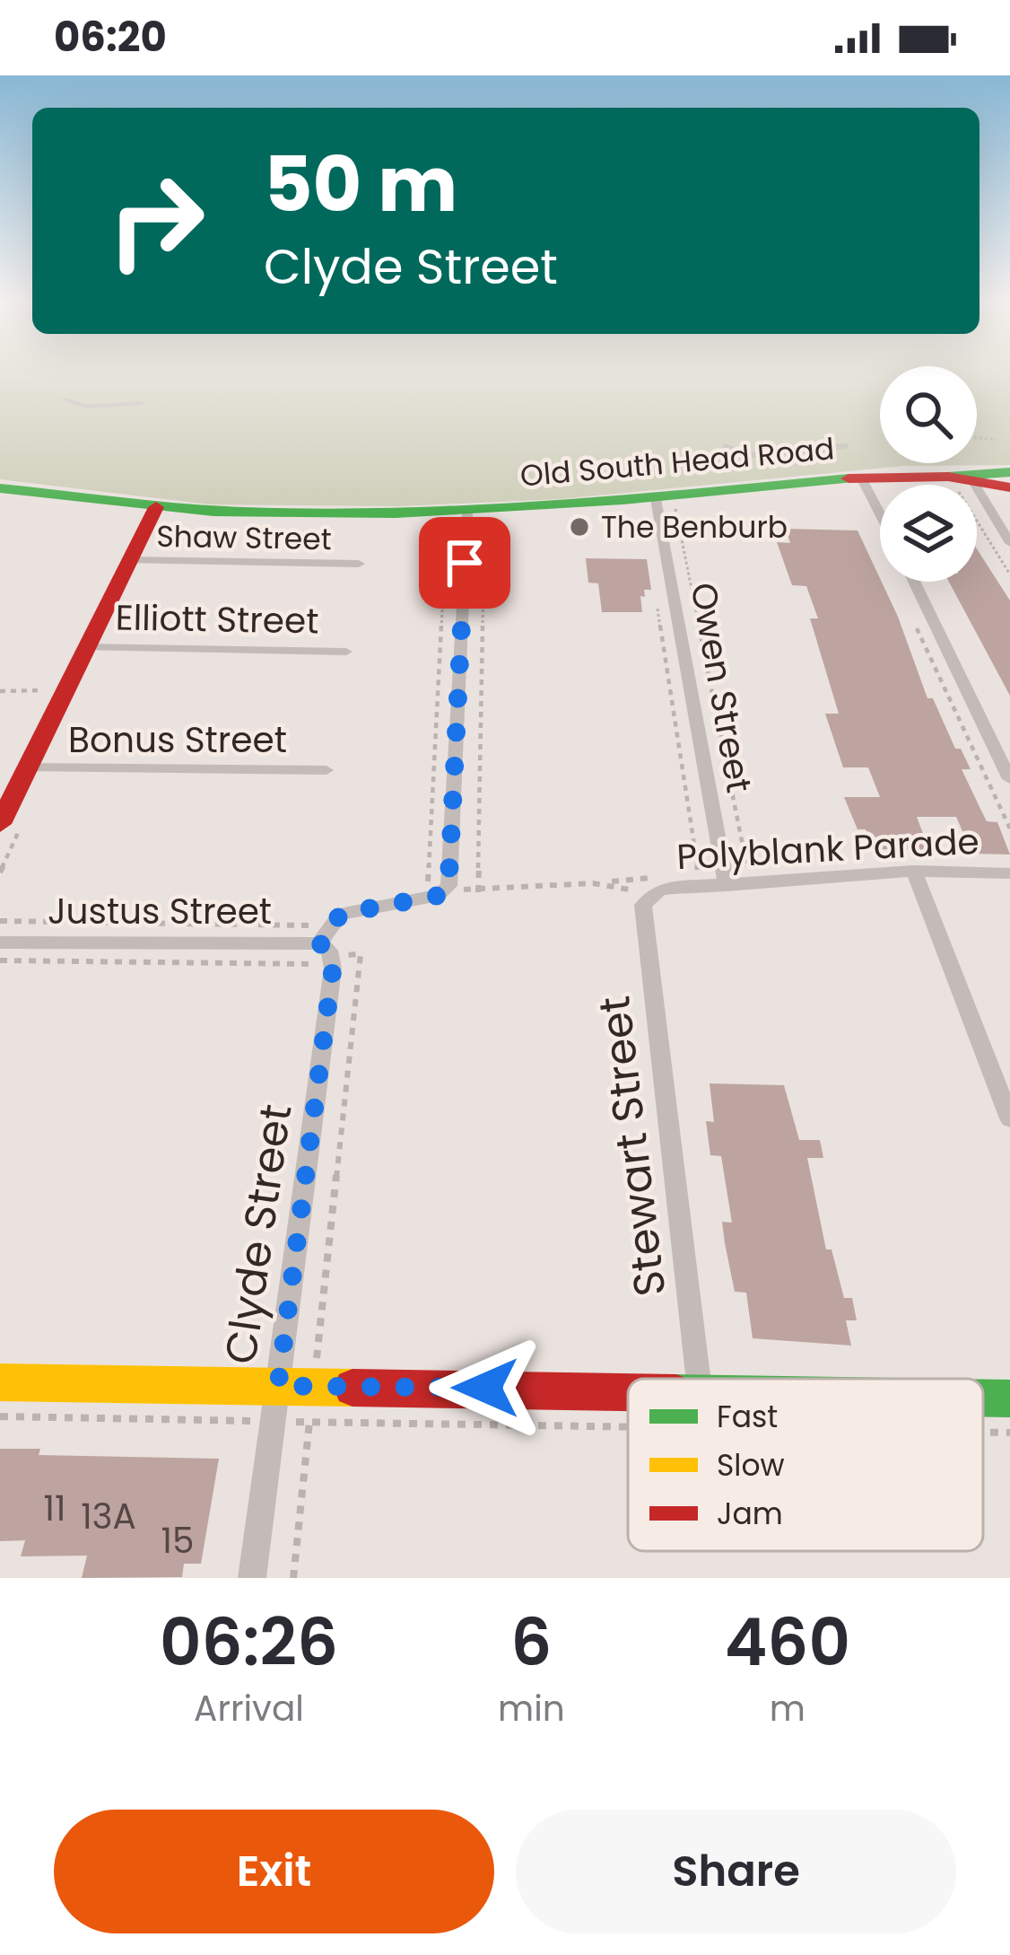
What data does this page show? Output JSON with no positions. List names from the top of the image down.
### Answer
{
  "streets": {
    "main road": ["Old South Head Road"],
    "street": [
      "Shaw Street",
      "Elliott Street",
      "Owen Street",
      "Bonus Street",
      "Polyblank Parade",
      "Justus Street",
      "Stewart Street",
      "Clyde Street"
    ]
  },
  "crossings": [
    ["Old South Head Road", "Owen Street"],
    ["Owen Street", "Polyblank Parade"],
    ["Polyblank Parade", "Stewart Street"]
  ],
  "places": ["The Benburb"],
  "house_numbers": ["11", "13A", "15"],
  "legend": ["Fast", "Slow", "Jam"],
  "page": {
    "status": "06:20",
    "turn": ["50 m", "Clyde Street"],
    "eta": [
      "06:26",
      "Arrival",
      "6",
      "min",
      "460",
      "m"
    ],
    "buttons": ["Exit", "Share"]
  }
}
